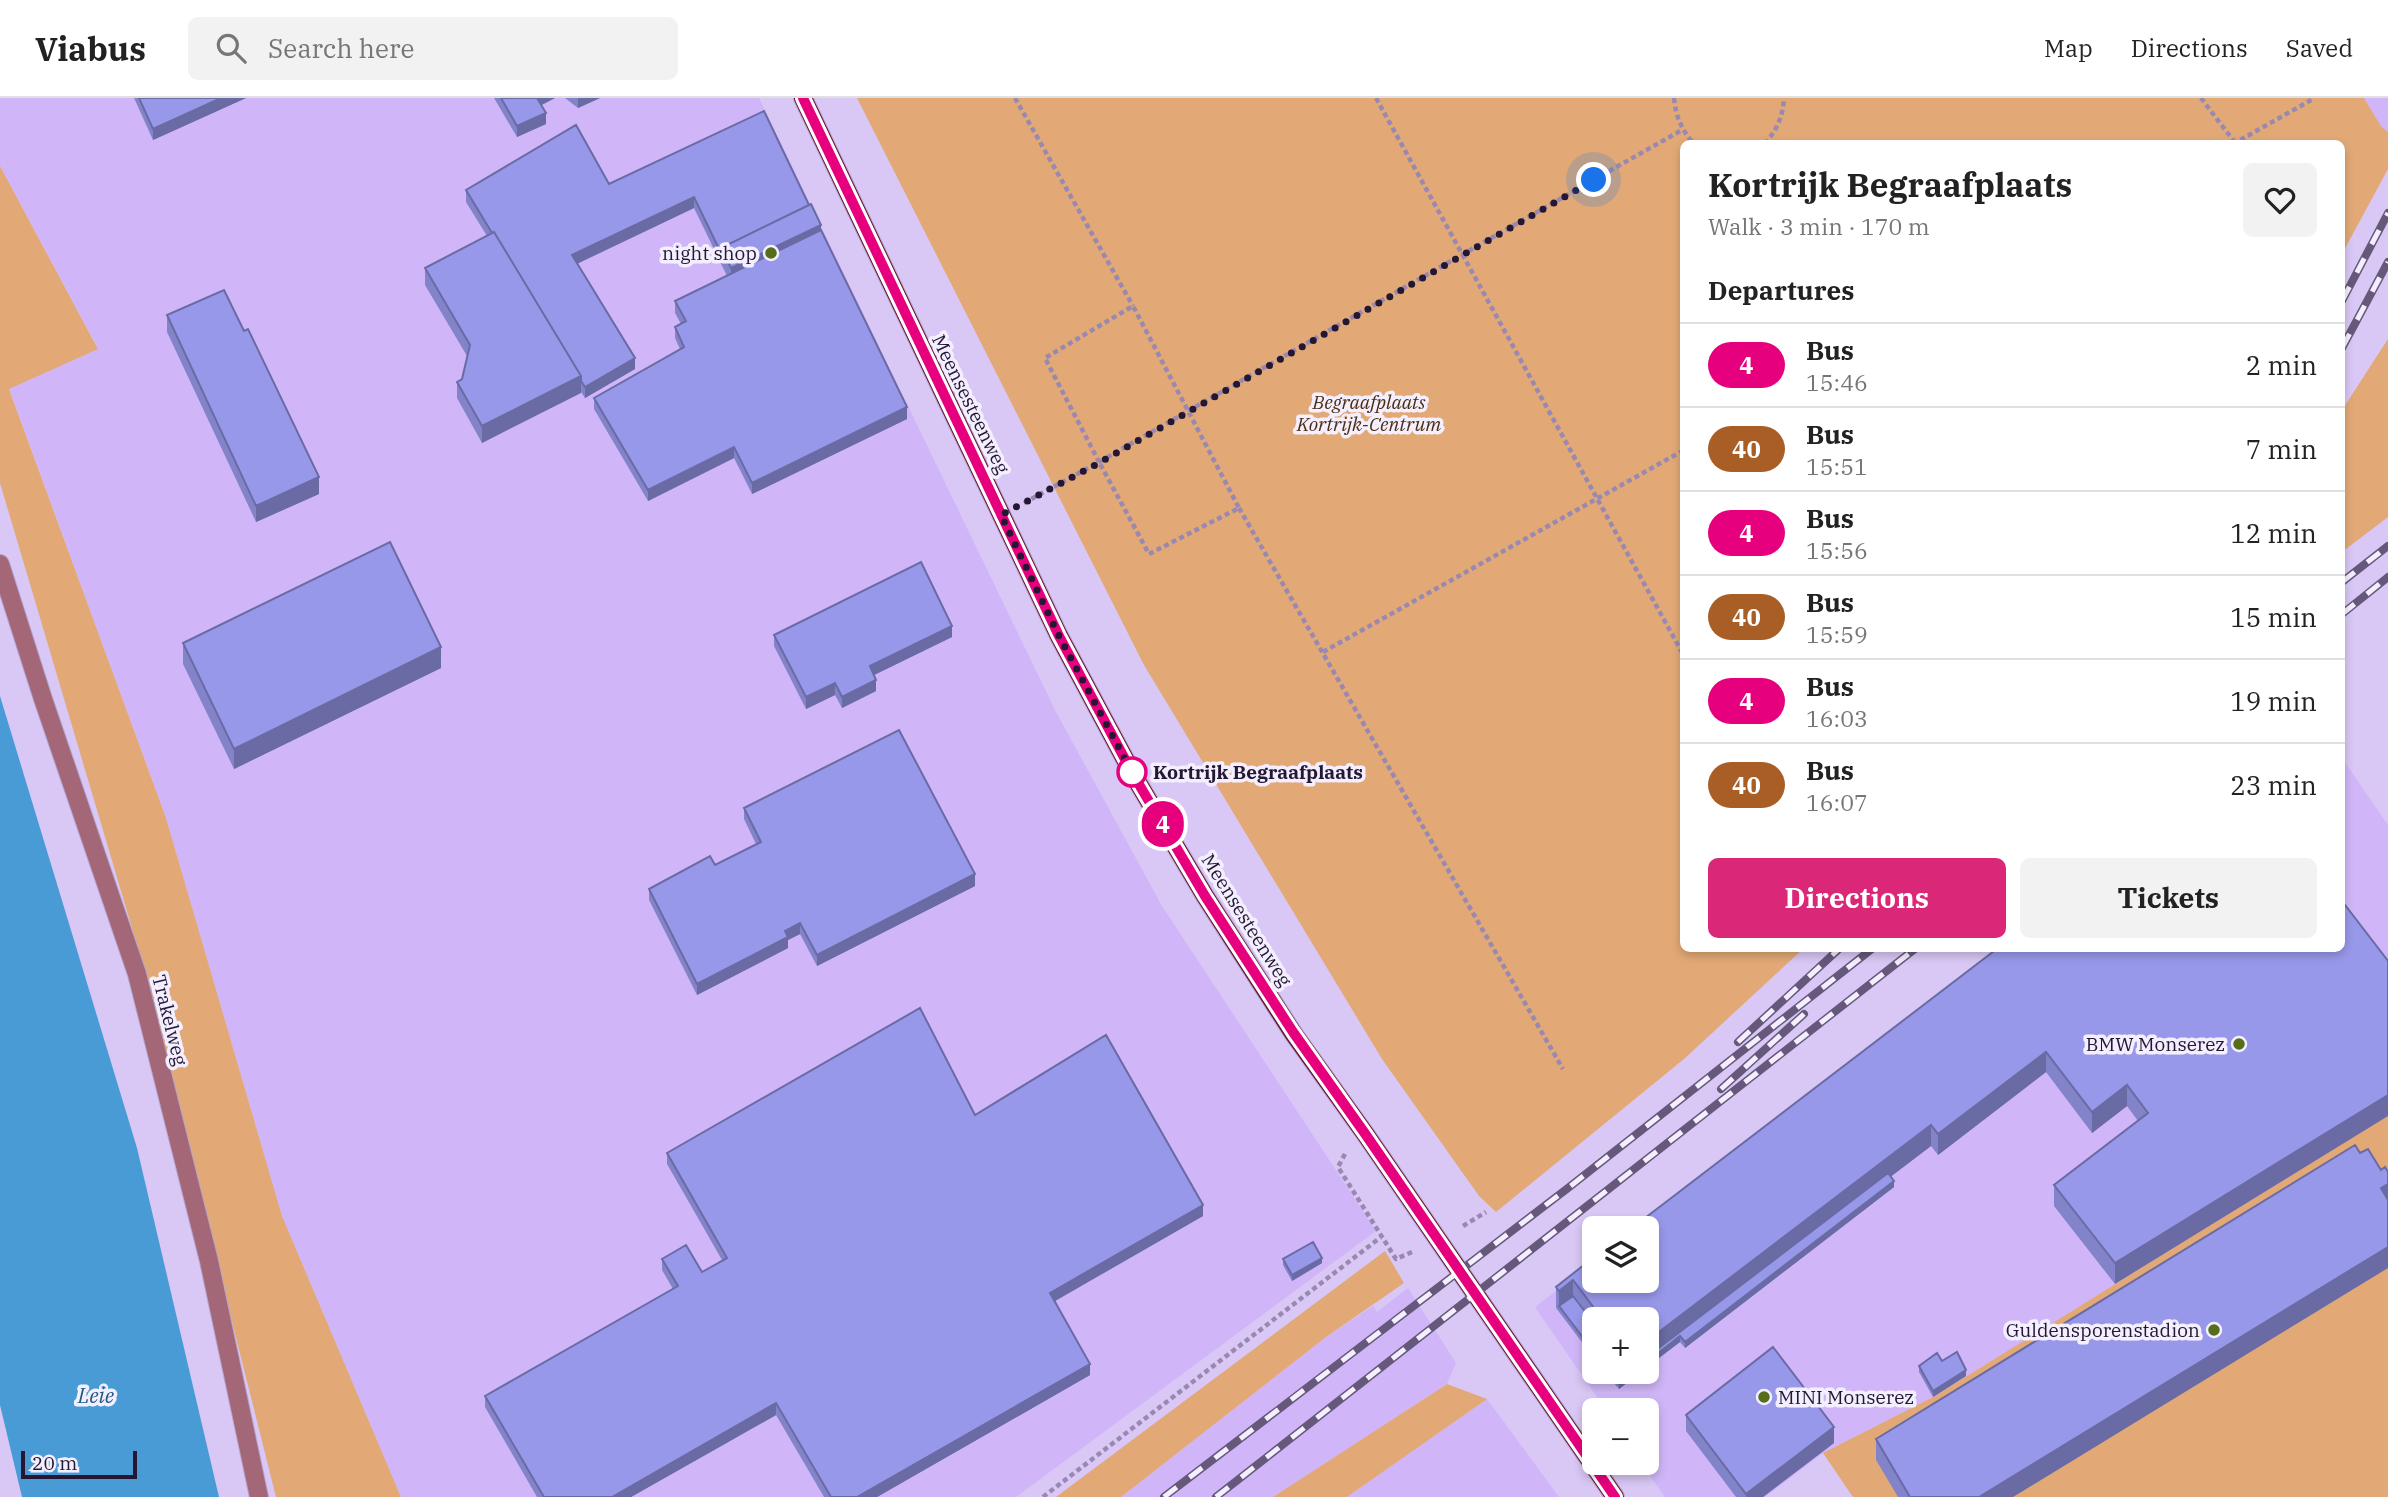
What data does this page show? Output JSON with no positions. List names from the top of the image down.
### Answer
{
  "streets": {
    "main road": ["Meensesteenweg"],
    "lane": ["Trakelweg"]
  },
  "water": ["Leie"],
  "parks": ["Begraafplaats Kortrijk-Centrum"],
  "places": [
    "night shop",
    "Kortrijk Begraafplaats",
    "BMW Monserez",
    "Guldensporenstadion",
    "MINI Monserez"
  ],
  "lines": ["bus line 4"],
  "scale_bar": "20 m",
  "page": {
    "header": "Viabus",
    "search": "Search here",
    "nav": ["Map", "Directions", "Saved"],
    "on_map": "4",
    "heading": [
      ["Kortrijk Begraafplaats", "Walk · 3 min · 170 m"],
      "Departures"
    ],
    "list": [
      {
        "mark": "4",
        "name": "Bus",
        "note": "15:46",
        "value": "2 min"
      },
      {
        "mark": "40",
        "name": "Bus",
        "note": "15:51",
        "value": "7 min"
      },
      {
        "mark": "4",
        "name": "Bus",
        "note": "15:56",
        "value": "12 min"
      },
      {
        "mark": "40",
        "name": "Bus",
        "note": "15:59",
        "value": "15 min"
      },
      {
        "mark": "4",
        "name": "Bus",
        "note": "16:03",
        "value": "19 min"
      },
      {
        "mark": "40",
        "name": "Bus",
        "note": "16:07",
        "value": "23 min"
      }
    ],
    "buttons": ["Directions", "Tickets"],
    "map_buttons": ["+", "−"],
    "scale": "20 m"
  }
}
